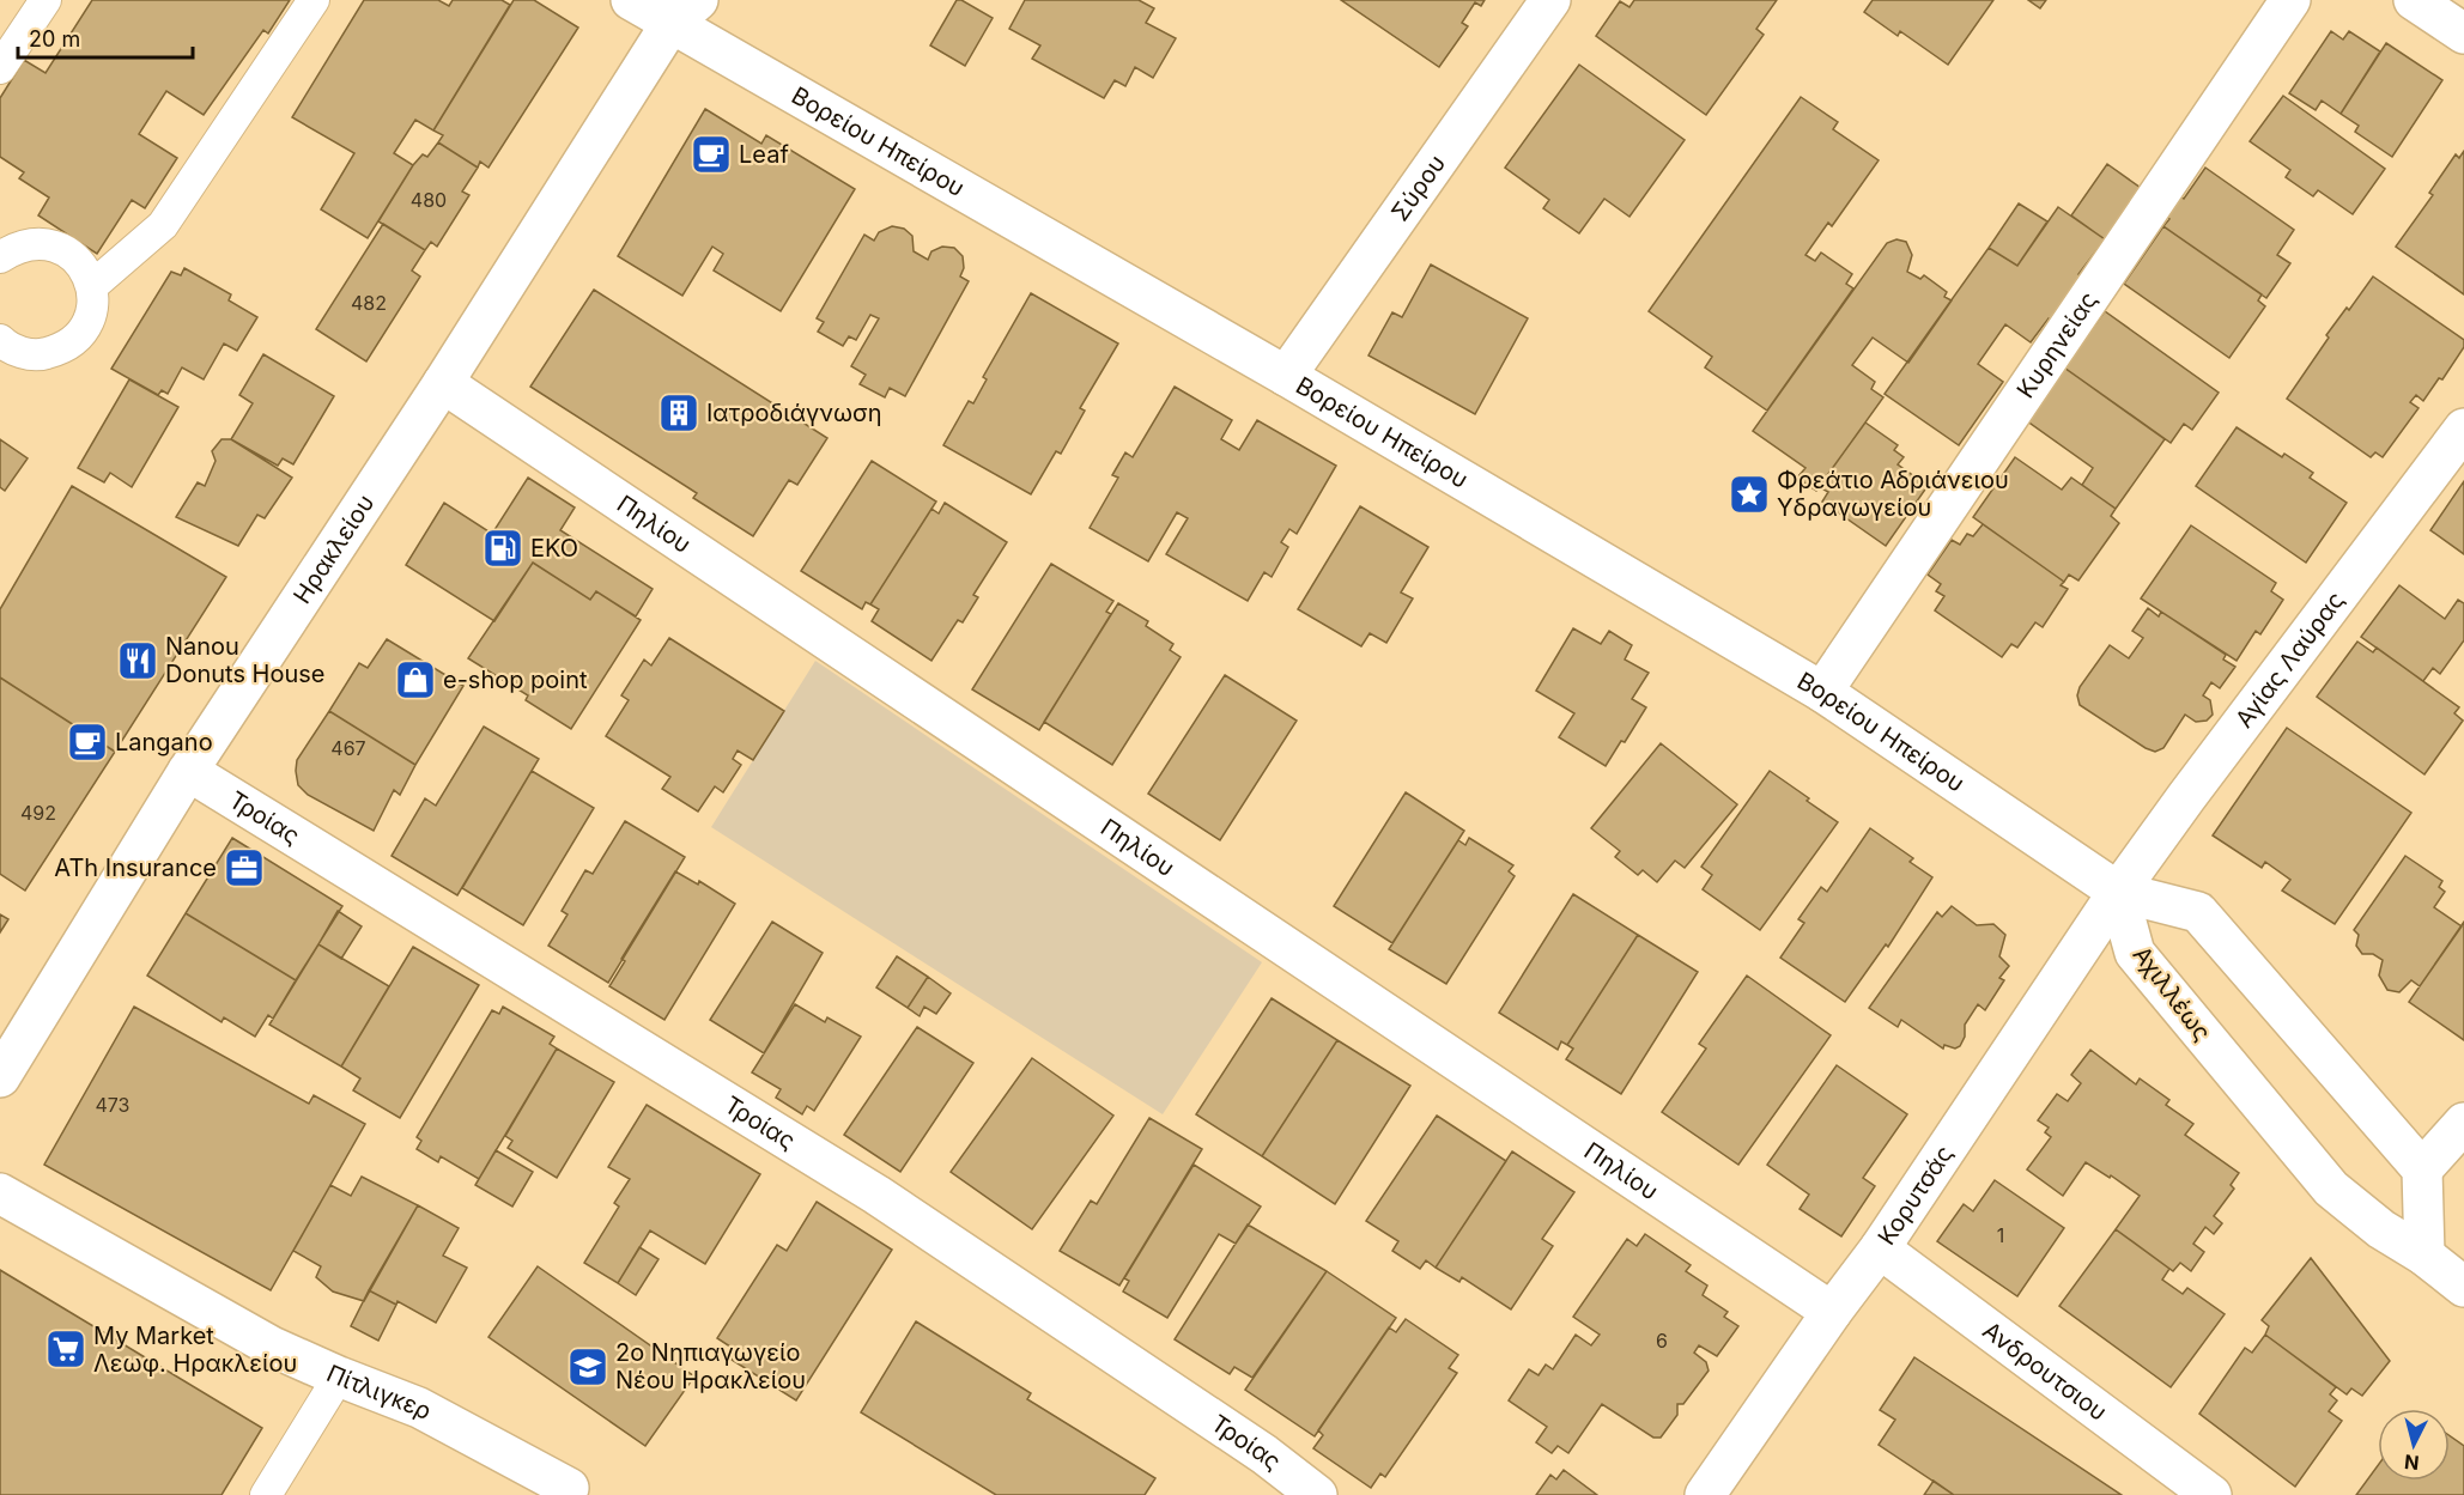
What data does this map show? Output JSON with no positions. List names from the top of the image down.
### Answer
{
  "streets": {
    "street": [
      "Βορείου Ηπείρου",
      "Σύρου",
      "Κυρηνείας",
      "Πηλίου",
      "Ηρακλείου",
      "Αγίας Λαύρας",
      "Τροίας",
      "Αχιλλέως",
      "Κορυτσάς",
      "Ανδρουτσιου",
      "Πίτλιγκερ"
    ]
  },
  "crossings": [
    ["Βορείου Ηπείρου", "Σύρου"],
    ["Βορείου Ηπείρου", "Κυρηνείας"],
    ["Βορείου Ηπείρου", "Ηρακλείου"],
    ["Βορείου Ηπείρου", "Αγίας Λαύρας"],
    ["Βορείου Ηπείρου", "Αχιλλέως"],
    ["Βορείου Ηπείρου", "Κορυτσάς"],
    ["Πηλίου", "Ηρακλείου"],
    ["Πηλίου", "Κορυτσάς"],
    ["Ηρακλείου", "Τροίας"],
    ["Αγίας Λαύρας", "Αχιλλέως"],
    ["Αγίας Λαύρας", "Κορυτσάς"],
    ["Αχιλλέως", "Κορυτσάς"],
    ["Κορυτσάς", "Ανδρουτσιου"]
  ],
  "places": {
    "cafe": ["Leaf", "Langano"],
    "building": ["Ιατροδιάγνωση"],
    "place": ["Φρεάτιο Αδριάνειου Υδραγωγείου"],
    "fuel station": ["EKO"],
    "restaurant": ["Nanou Donuts House"],
    "shop": ["e-shop point"],
    "office": ["ATh Insurance"],
    "supermarket": ["My Market Λεωφ. Ηρακλείου"],
    "school or university": ["2ο Νηπιαγωγείο Νέου Ηρακλείου"]
  },
  "house_numbers": [
    "480",
    "482",
    "467",
    "492",
    "473",
    "1",
    "6"
  ],
  "scale_bar": "20 m",
  "north": "bottom"
}
